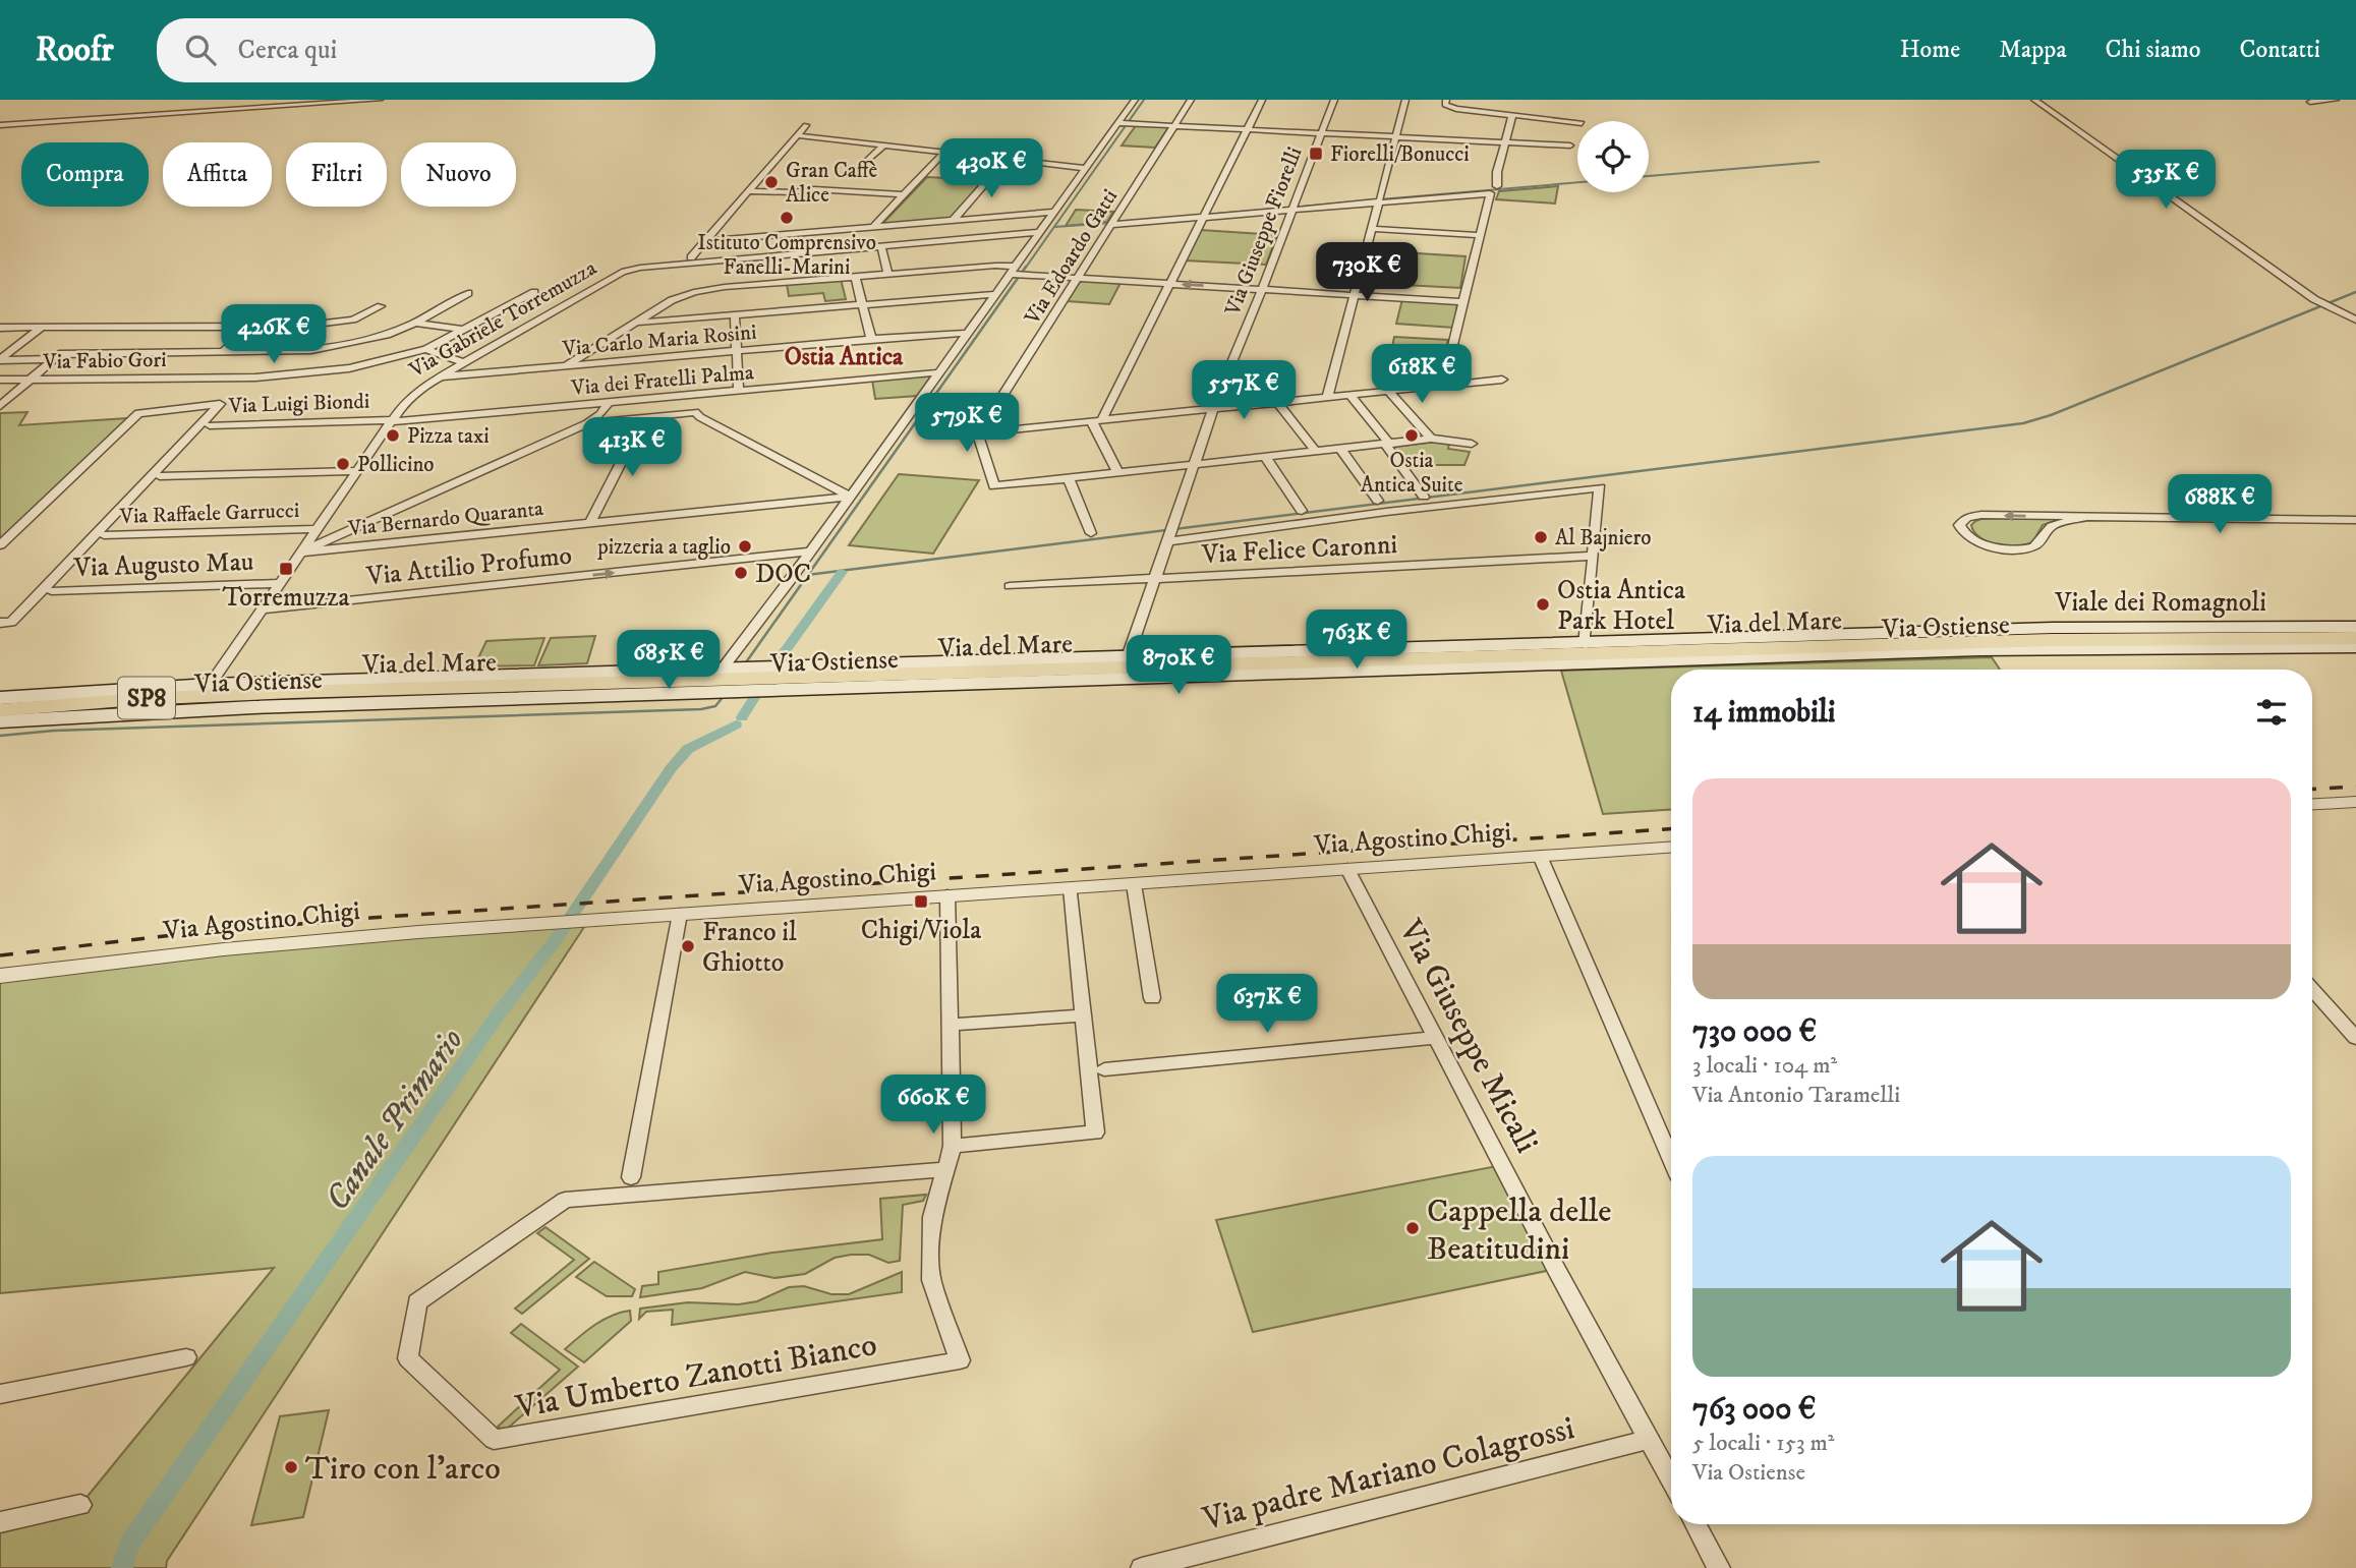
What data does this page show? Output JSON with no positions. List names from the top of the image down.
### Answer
{
  "streets": {
    "main road": [
      "Viale dei Romagnoli",
      "Via del Mare",
      "Via Ostiense",
      "SP8"
    ],
    "street": [
      "Via Giuseppe Fiorelli",
      "Via Edoardo Gatti",
      "Via Gabriele Torremuzza",
      "Via Carlo Maria Rosini",
      "Via Fabio Gori",
      "Via dei Fratelli Palma",
      "Via Luigi Biondi",
      "Via Raffaele Garrucci",
      "Via Bernardo Quaranta",
      "Via Felice Caronni",
      "Via Augusto Mau",
      "Via Attilio Profumo",
      "Via Agostino Chigi",
      "Via Giuseppe Micali",
      "Via Umberto Zanotti Bianco",
      "Via padre Mariano Colagrossi"
    ]
  },
  "crossings": [
    ["Via Giuseppe Fiorelli", "Via Felice Caronni"],
    ["Via Giuseppe Fiorelli", "Viale dei Romagnoli"],
    ["Via Gabriele Torremuzza", "Via Carlo Maria Rosini"],
    ["Via Gabriele Torremuzza", "Via dei Fratelli Palma"],
    ["Via Gabriele Torremuzza", "Via Luigi Biondi"],
    ["Via Gabriele Torremuzza", "Via Raffaele Garrucci"],
    ["Via Gabriele Torremuzza", "Via Bernardo Quaranta"],
    ["Via Gabriele Torremuzza", "Via Augusto Mau"],
    ["Via Gabriele Torremuzza", "Via Attilio Profumo"],
    ["Via Gabriele Torremuzza", "Viale dei Romagnoli"],
    ["Via dei Fratelli Palma", "Via Luigi Biondi"],
    ["Via Agostino Chigi", "Via Giuseppe Micali"],
    ["Via Giuseppe Micali", "Via padre Mariano Colagrossi"]
  ],
  "districts": ["Ostia Antica"],
  "water": ["Canale Primario"],
  "places": {
    "transit": ["Fiorelli/Bonucci", "Torremuzza", "Chigi/Viola"],
    "other": [
      "Gran Caffè Alice",
      "Istituto Comprensivo Fanelli-Marini",
      "Pizza taxi",
      "Ostia Antica Suite",
      "Pollicino",
      "Al Bajniero",
      "pizzeria a taglio",
      "DOC",
      "Ostia Antica Park Hotel",
      "Franco il Ghiotto",
      "Cappella delle Beatitudini",
      "Tiro con l'arco"
    ]
  },
  "page": {
    "header": "Roofr",
    "search": "Cerca qui",
    "nav": [
      "Home",
      "Mappa",
      "Chi siamo",
      "Contatti"
    ],
    "price": [
      "430K €",
      "535K €",
      "730K €",
      "426K €",
      "618K €",
      "557K €",
      "579K €",
      "413K €",
      "688K €",
      "763K €",
      "685K €",
      "870K €",
      "637K €",
      "660K €"
    ],
    "chip": [
      "Compra",
      "Affitta",
      "Filtri",
      "Nuovo"
    ],
    "heading": "14 immobili",
    "list": [
      {
        "name": "730 000 €",
        "note": "3 locali · 104 m² · Via Antonio Taramelli"
      },
      {
        "name": "763 000 €",
        "note": "5 locali · 153 m² · Via Ostiense"
      }
    ]
  }
}
